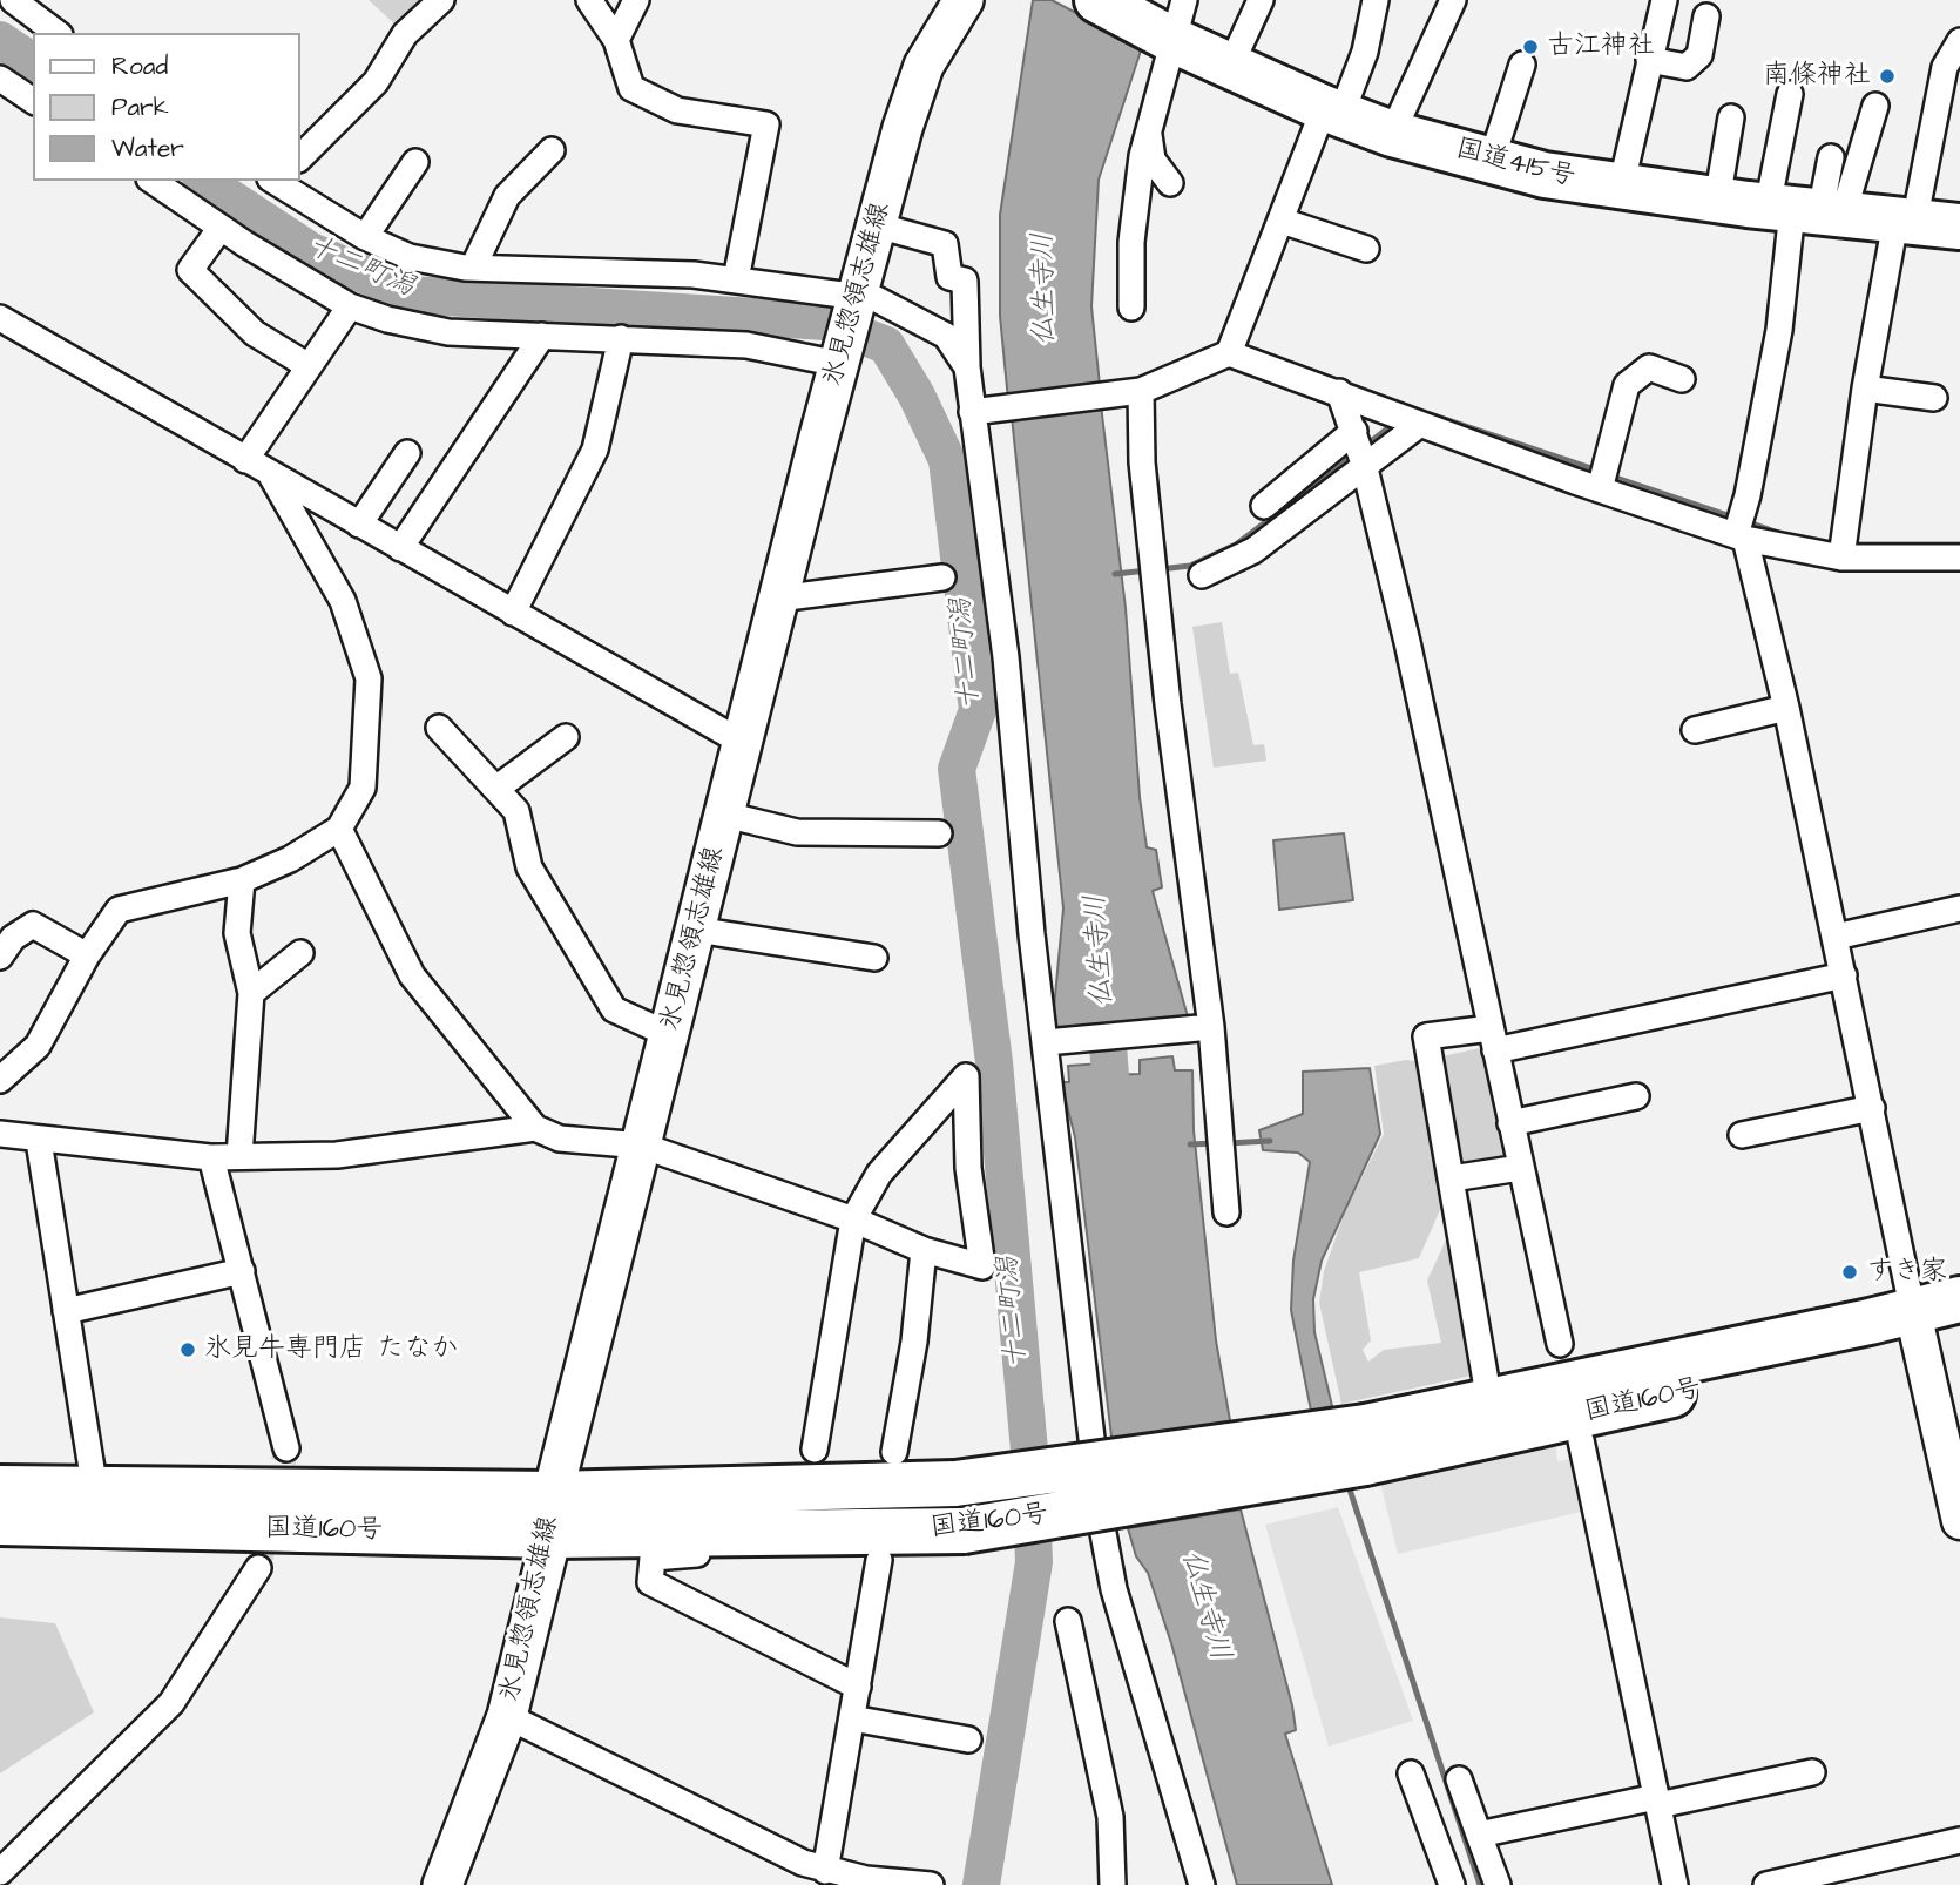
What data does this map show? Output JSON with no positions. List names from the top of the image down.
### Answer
{
  "streets": {
    "highway": ["国道415号", "国道160号"],
    "main road": ["氷見惣領志雄線"]
  },
  "crossings": [
    ["氷見惣領志雄線", "国道160号"]
  ],
  "water": ["十二町潟", "仏生寺川"],
  "places": [
    "古江神社",
    "南條神社",
    "すき家",
    "氷見牛専門店 たなか"
  ],
  "legend": ["Road", "Park", "Water"]
}
